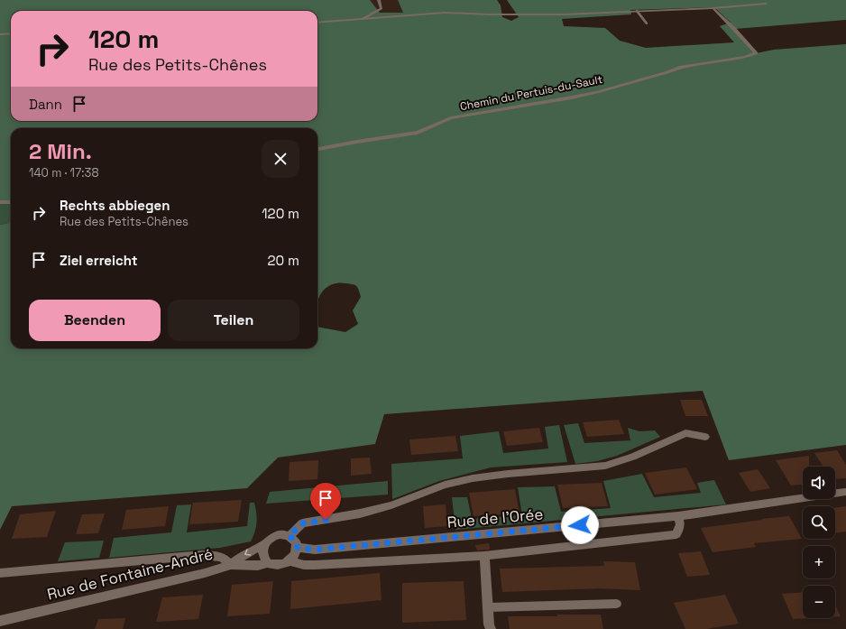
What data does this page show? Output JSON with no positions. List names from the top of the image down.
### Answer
{
  "streets": {
    "street": ["Chemin du Pertuis-du-Sault", "Rue de l'Orée", "Rue de Fontaine-André"]
  },
  "crossings": [
    ["Rue de l'Orée", "Rue de Fontaine-André"]
  ],
  "page": {
    "turn": ["120 m", "Rue des Petits-Chênes"],
    "then": "Dann",
    "heading": ["2 Min.", "140 m · 17:38"],
    "list": [
      {
        "name": "Rechts abbiegen",
        "note": "Rue des Petits-Chênes",
        "value": "120 m"
      },
      {
        "name": "Ziel erreicht",
        "value": "20 m"
      }
    ],
    "buttons": ["Beenden", "Teilen"],
    "map_buttons": ["+", "−"]
  }
}
